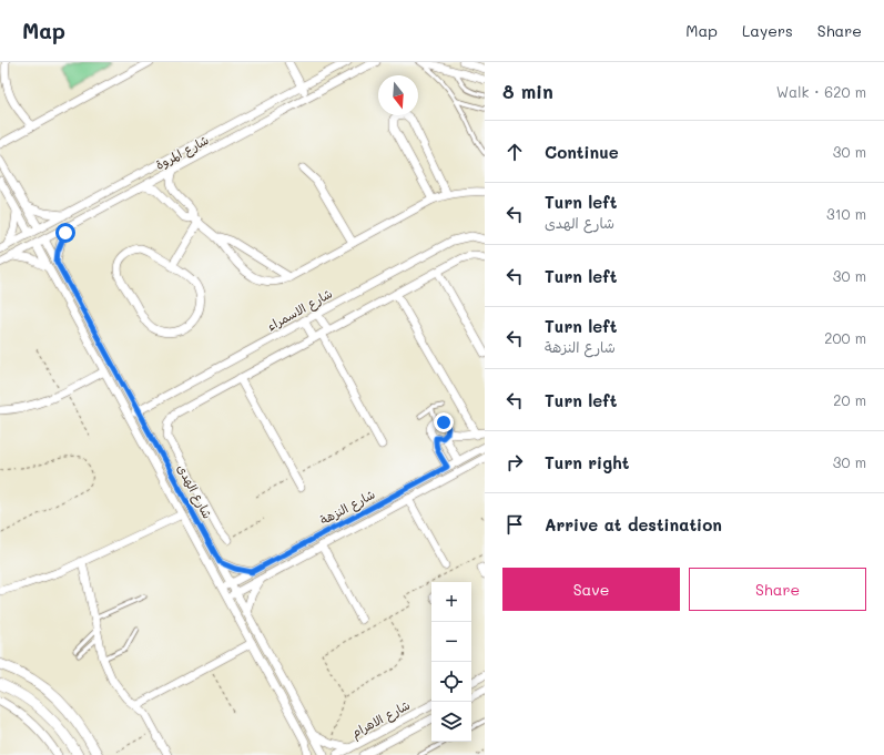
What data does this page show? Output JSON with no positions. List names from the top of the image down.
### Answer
{
  "streets": {
    "street": [
      "شارع المروة",
      "شارع الاسمراء",
      "شارع الهدى",
      "شارع النزهة",
      "شارع الاهرام"
    ]
  },
  "crossings": [
    ["شارع المروة", "شارع الهدى"],
    ["شارع الاسمراء", "شارع الهدى"],
    ["شارع الهدى", "شارع النزهة"]
  ],
  "north": "bottom",
  "page": {
    "header": "Map",
    "nav": ["Map", "Layers", "Share"],
    "heading": ["8 min", "Walk · 620 m"],
    "list": [
      ["Continue", "30 m"],
      ["Turn left", "شارع الهدى", "310 m"],
      ["Turn left", "30 m"],
      ["Turn left", "شارع النزهة", "200 m"],
      ["Turn left", "20 m"],
      ["Turn right", "30 m"],
      "Arrive at destination"
    ],
    "buttons": ["Save", "Share"],
    "map_buttons": ["+", "−"]
  }
}
